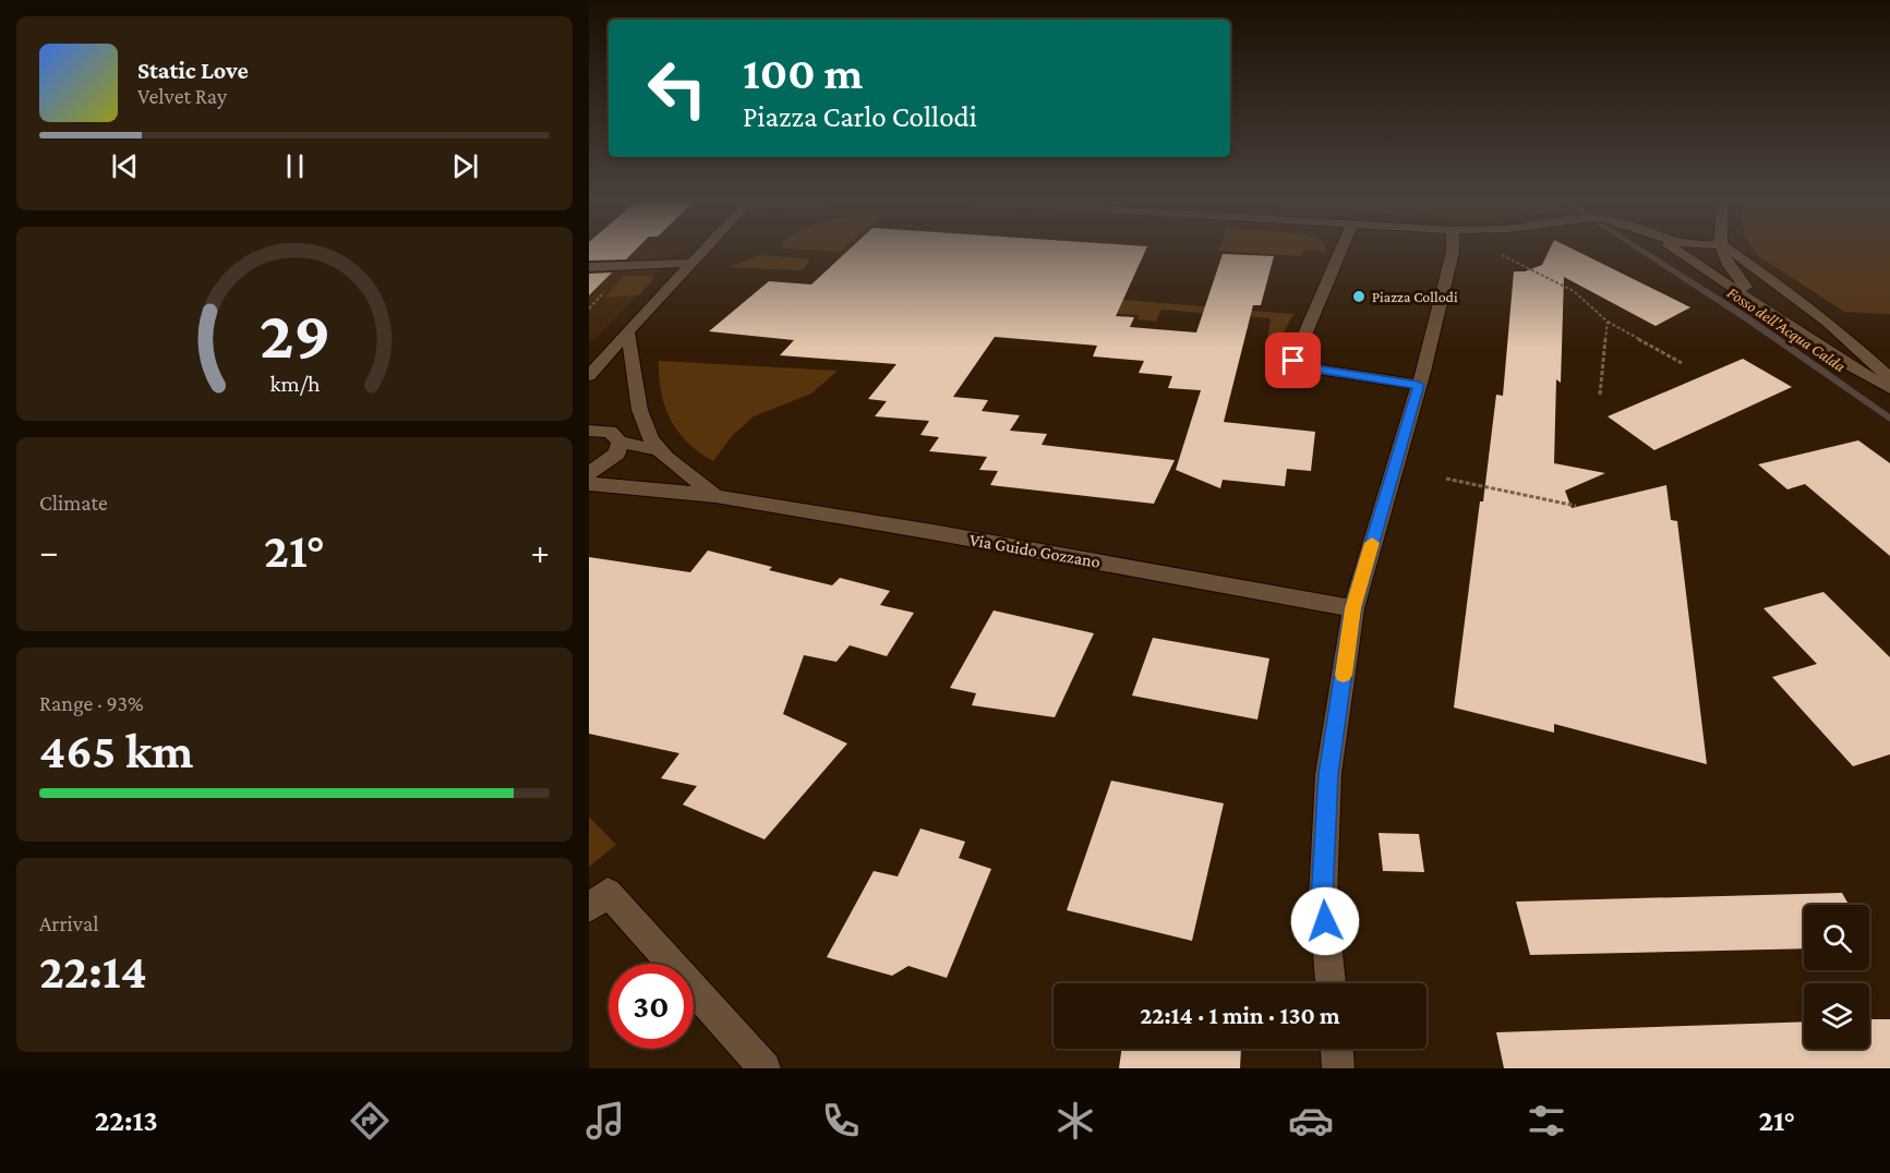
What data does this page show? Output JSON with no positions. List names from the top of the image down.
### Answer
{
  "streets": {
    "street": ["Via Guido Gozzano"]
  },
  "water": ["Fosso dell'Acqua Calda"],
  "places": ["Piazza Collodi"],
  "page": {
    "turn": ["100 m", "Piazza Carlo Collodi"],
    "song": ["Static Love", "Velvet Ray"],
    "tile": [
      "Climate",
      ["Range · 93%", "465 km"],
      ["Arrival", "22:14"]
    ],
    "heat": ["−", "21°", "+"],
    "limit": "30",
    "trip": "22:14 · 1 min · 130 m",
    "tabs": ["22:13", "21°"],
    "gauge": ["29", "km/h"]
  }
}
